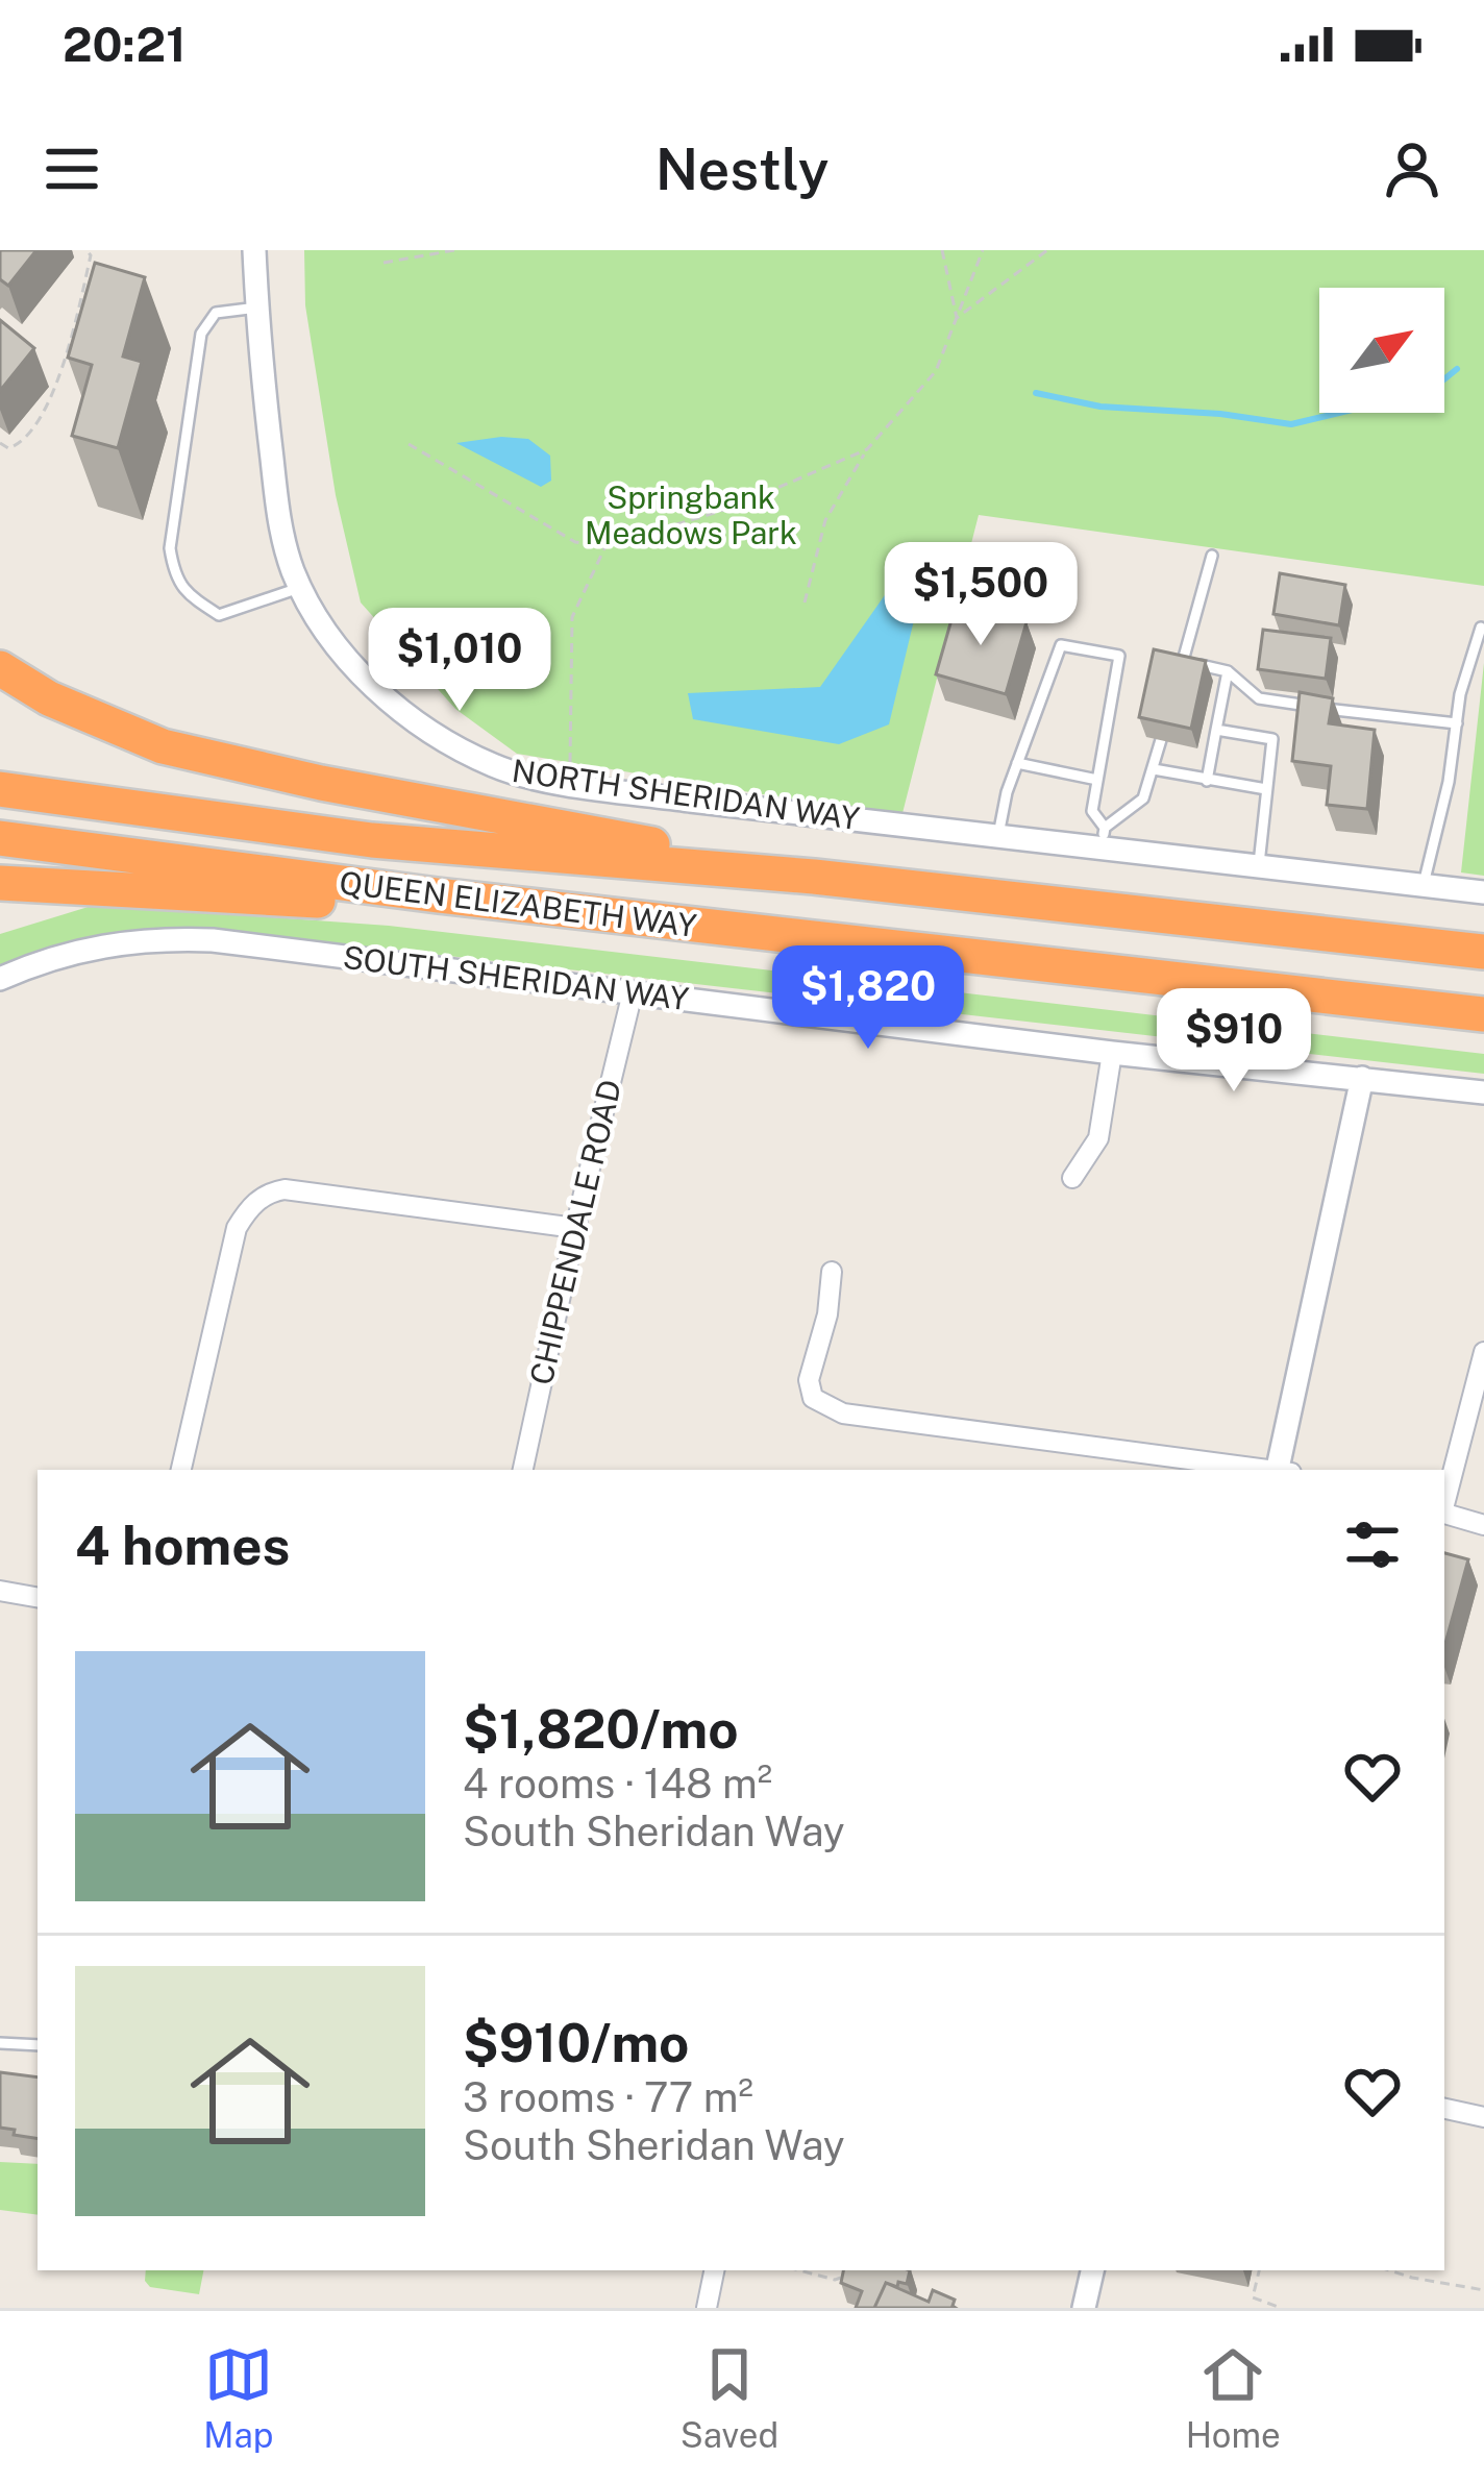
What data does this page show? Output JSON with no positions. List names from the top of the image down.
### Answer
{
  "streets": {
    "highway": ["QUEEN ELIZABETH WAY"],
    "street": ["NORTH SHERIDAN WAY", "SOUTH SHERIDAN WAY", "CHIPPENDALE ROAD"]
  },
  "crossings": [
    ["SOUTH SHERIDAN WAY", "CHIPPENDALE ROAD"]
  ],
  "parks": ["Springbank Meadows Park"],
  "north": "top right",
  "page": {
    "status": "20:21",
    "header": "Nestly",
    "price": [
      "$1,500",
      "$1,010",
      "$1,820",
      "$910"
    ],
    "heading": "4 homes",
    "list": [
      {
        "name": "$1,820/mo",
        "note": "4 rooms · 148 m² · South Sheridan Way"
      },
      {
        "name": "$910/mo",
        "note": "3 rooms · 77 m² · South Sheridan Way"
      }
    ],
    "tabs": ["Map", "Saved", "Home"]
  }
}
